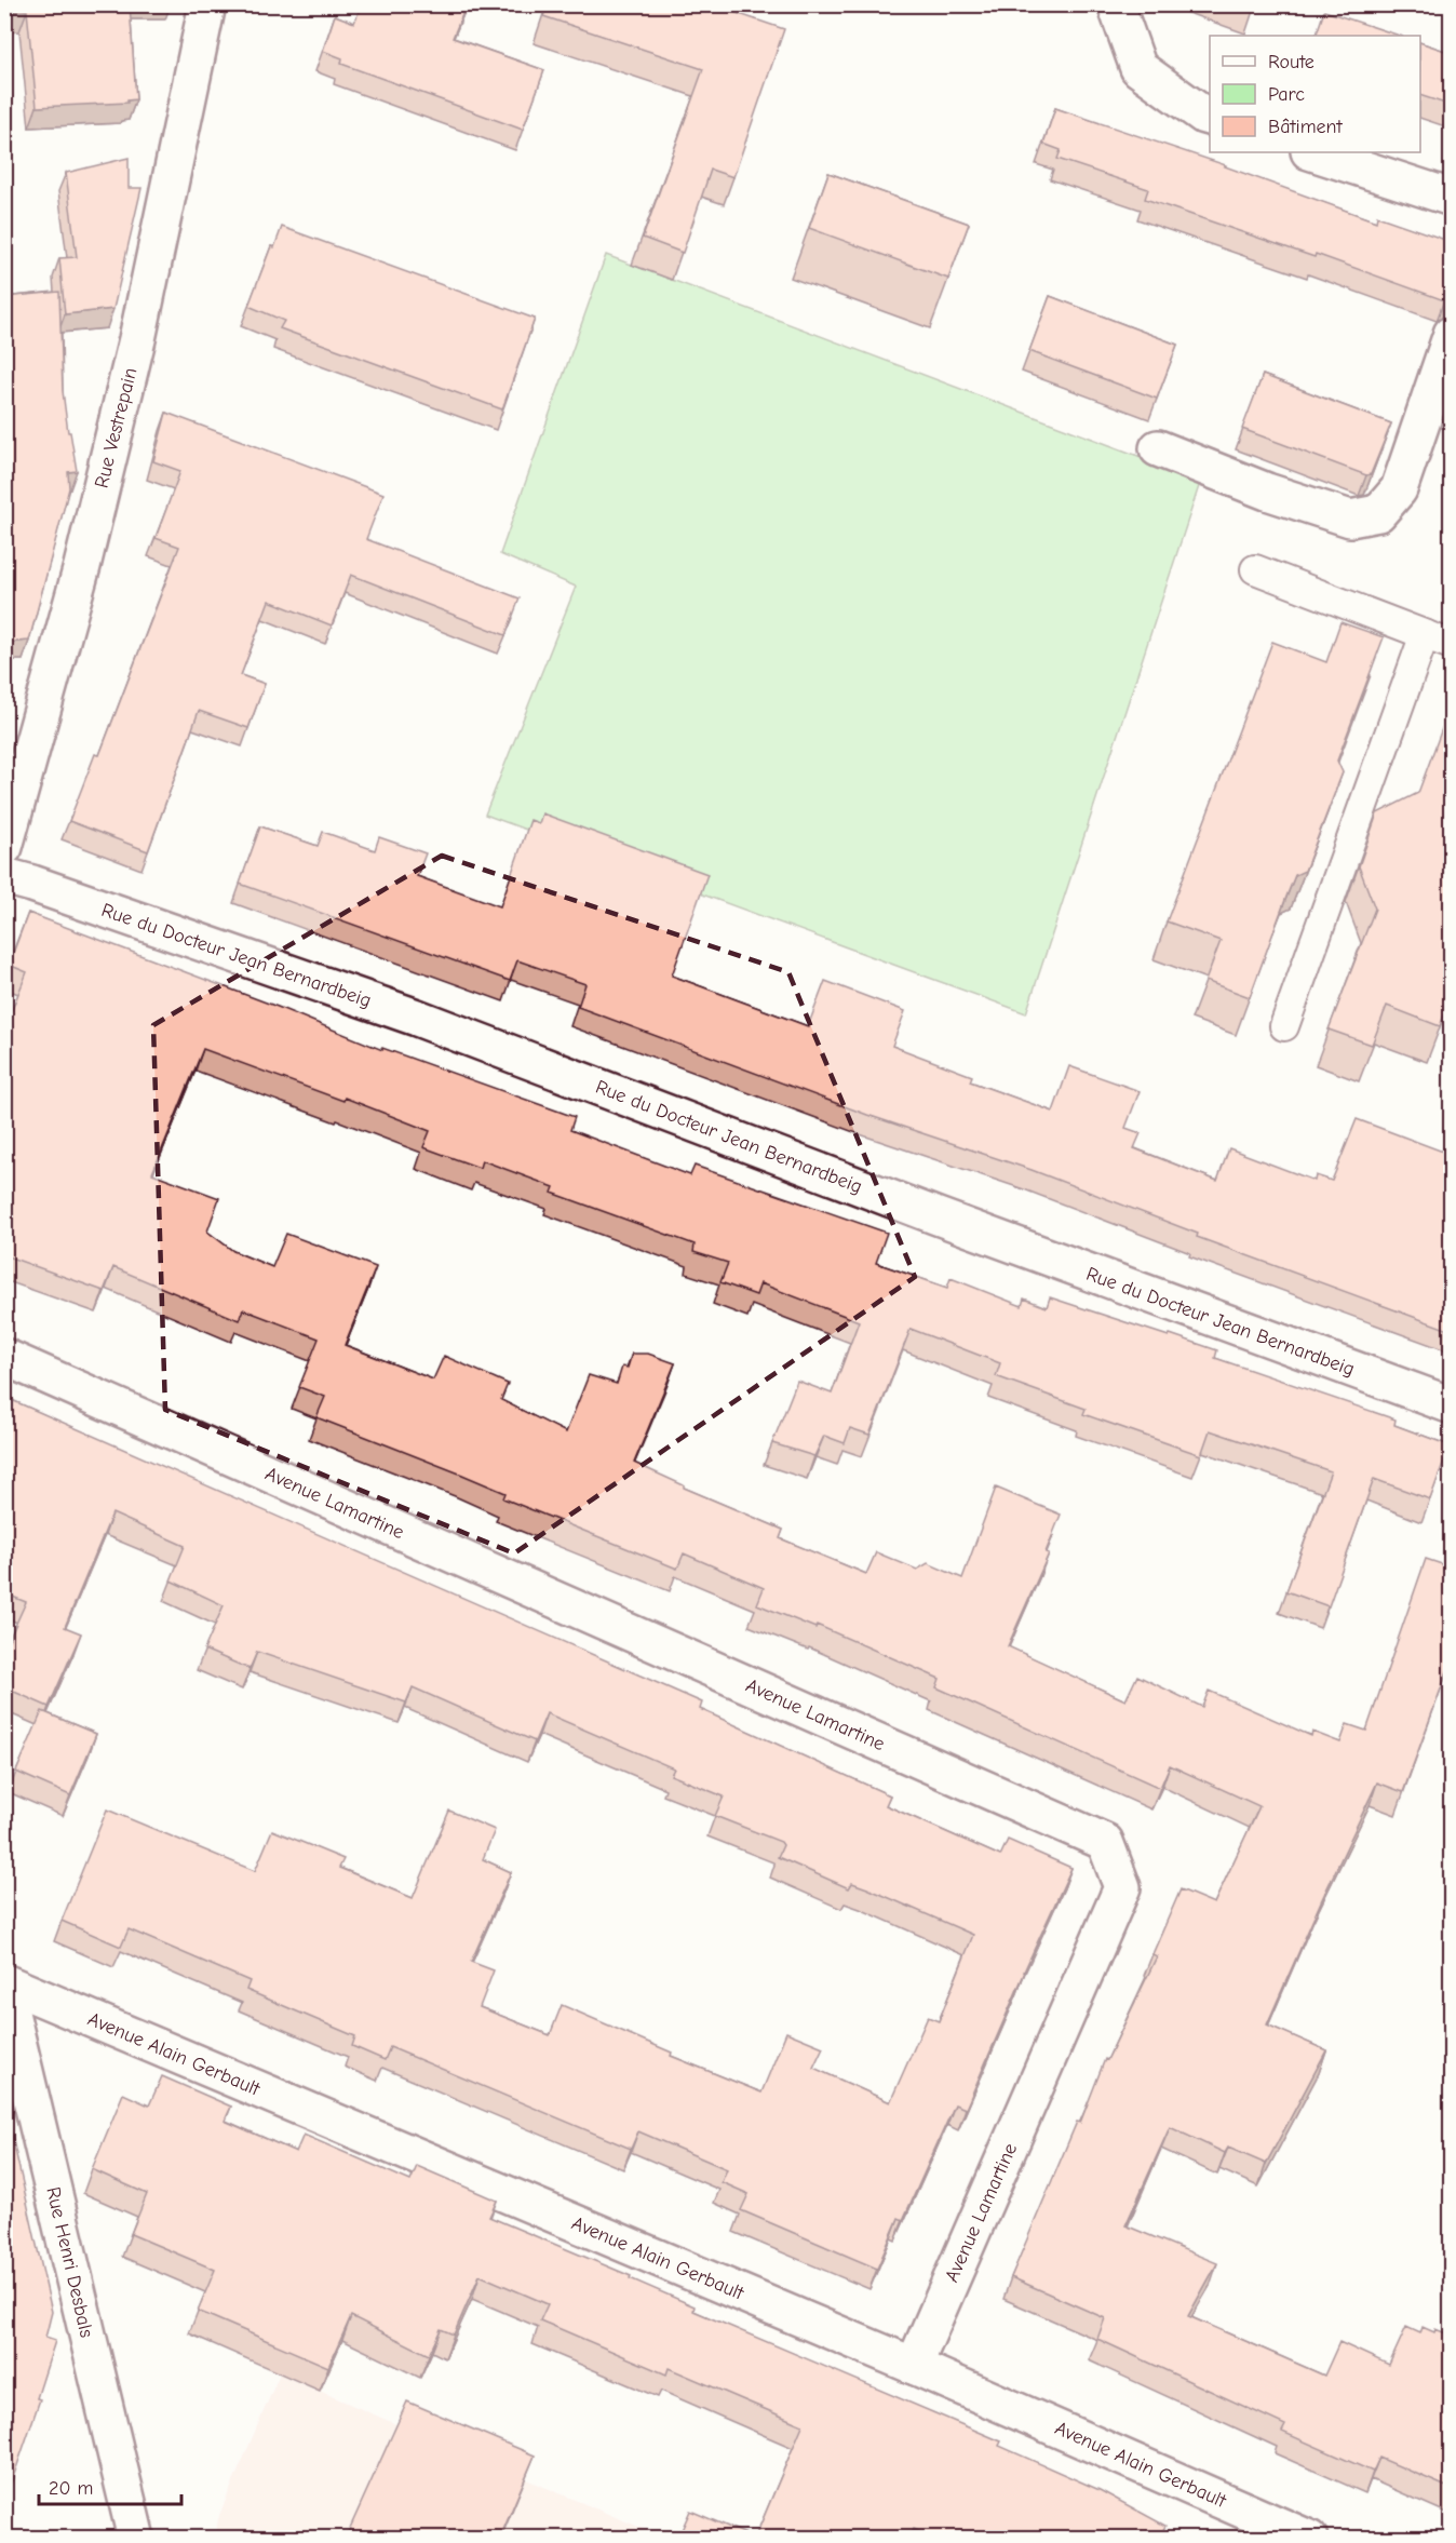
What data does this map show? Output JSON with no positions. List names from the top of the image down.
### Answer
{
  "streets": {
    "street": [
      "Rue Vestrepain",
      "Rue du Docteur Jean Bernardbeig",
      "Avenue Lamartine",
      "Avenue Alain Gerbault",
      "Rue Henri Desbals"
    ]
  },
  "crossings": [
    ["Avenue Lamartine", "Avenue Alain Gerbault"],
    ["Avenue Alain Gerbault", "Rue Henri Desbals"]
  ],
  "legend": ["Route", "Parc", "Bâtiment"],
  "scale_bar": "20 m"
}
